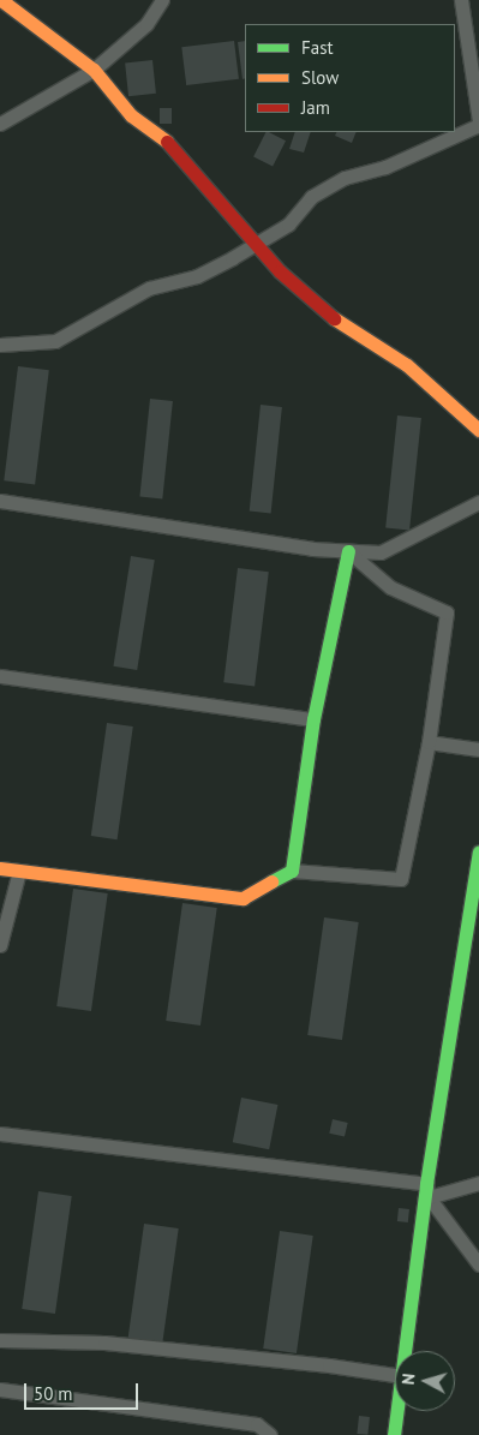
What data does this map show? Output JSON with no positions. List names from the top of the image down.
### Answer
{
  "legend": ["Fast", "Slow", "Jam"],
  "scale_bar": "50 m",
  "north": "left"
}
